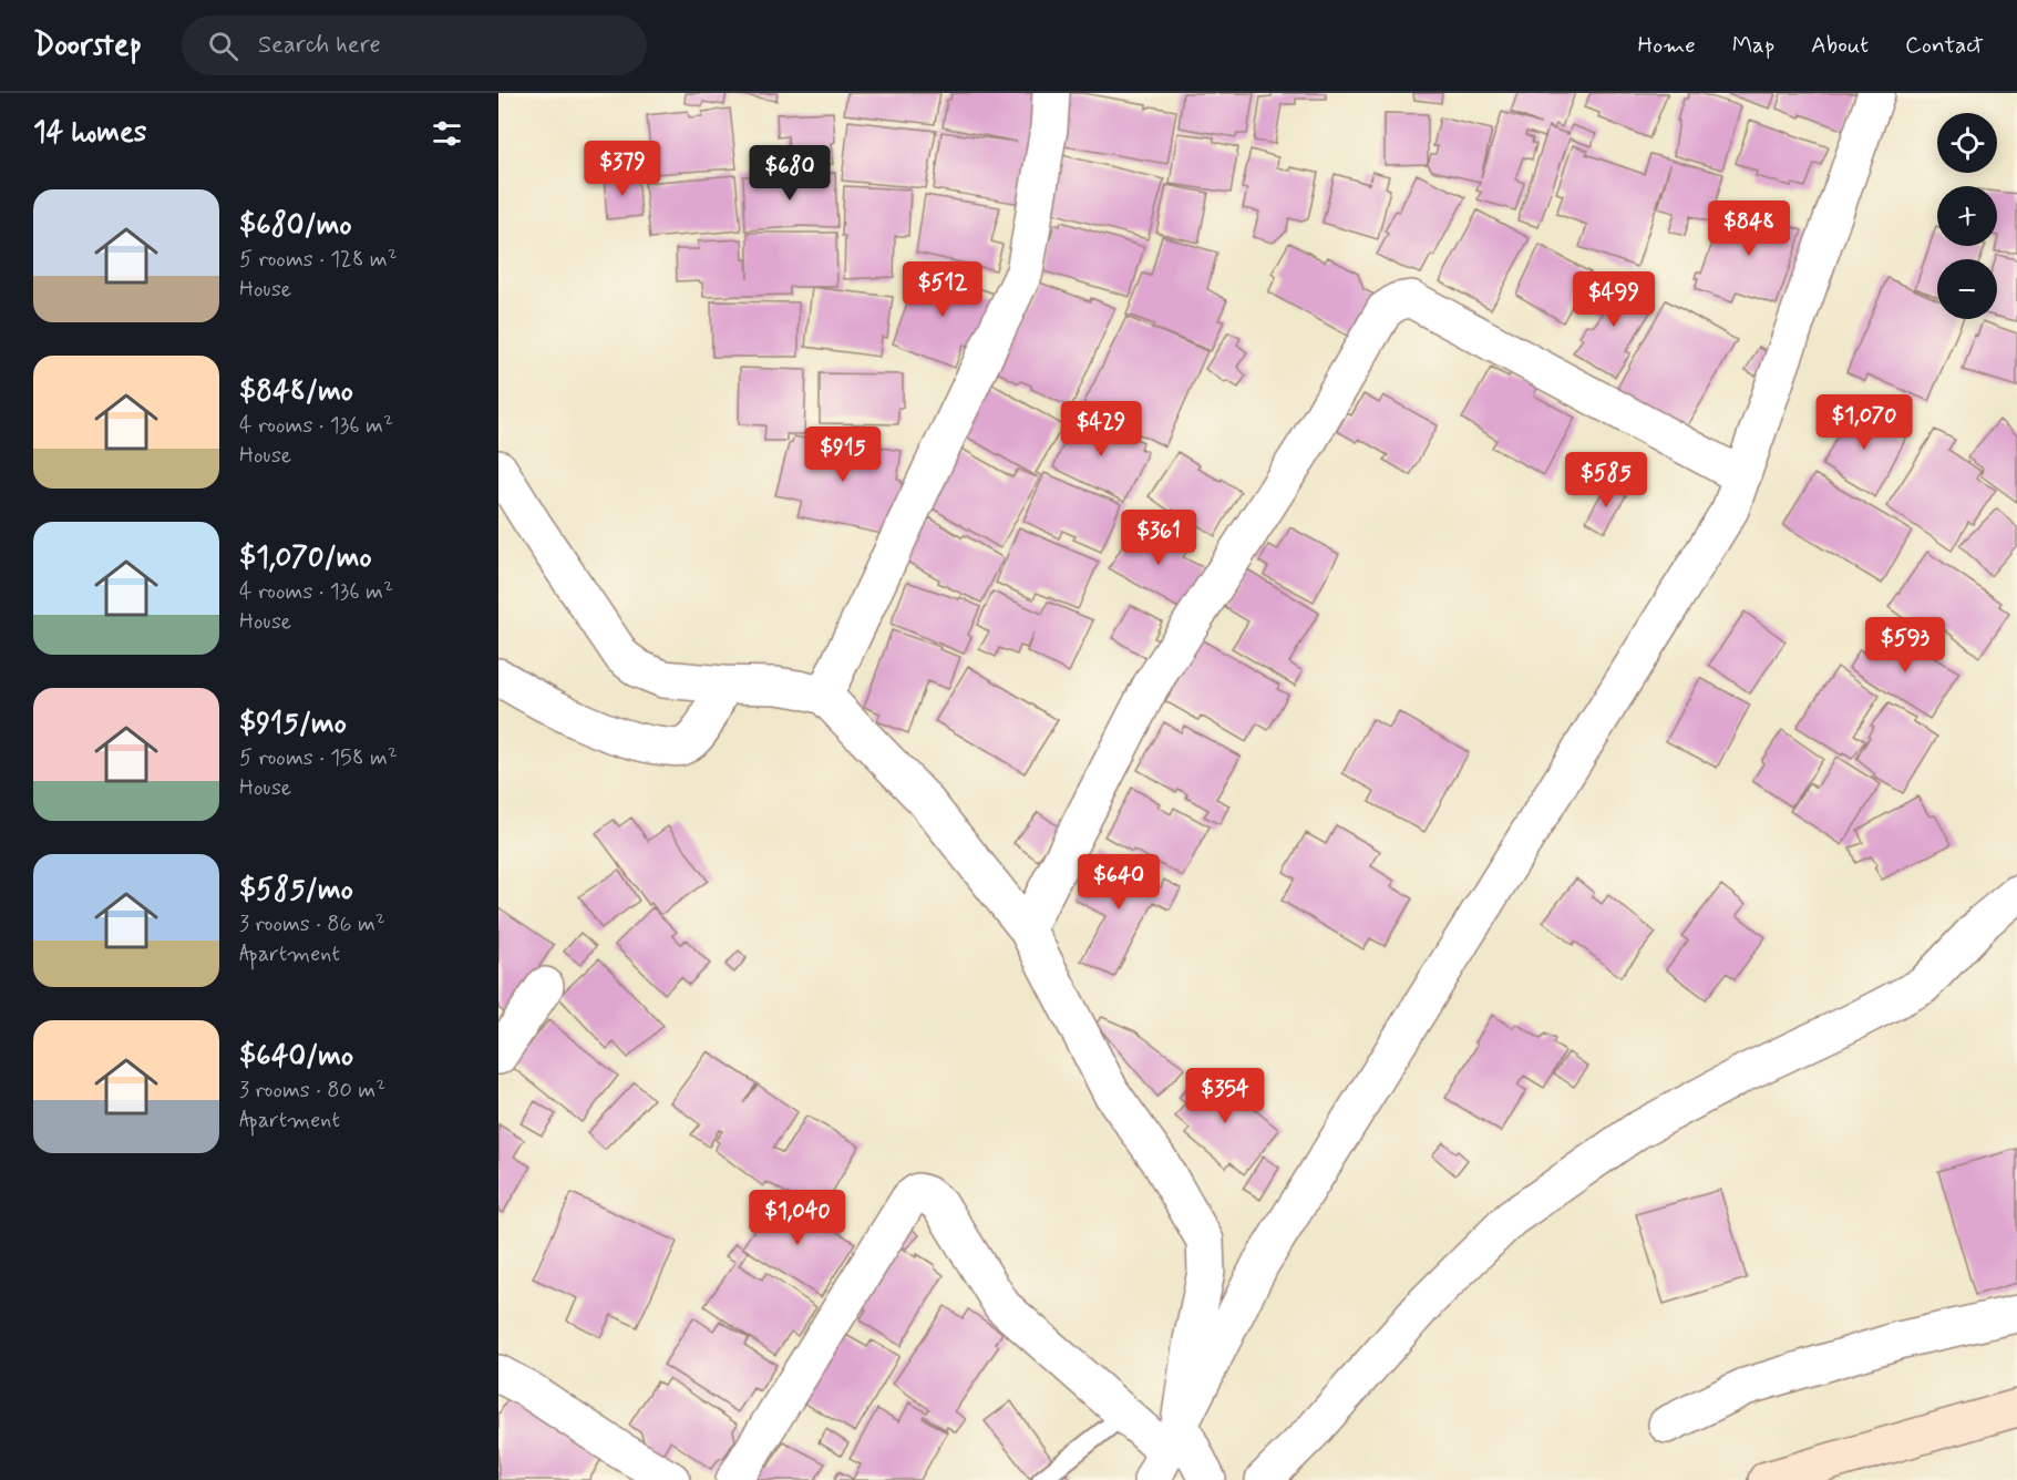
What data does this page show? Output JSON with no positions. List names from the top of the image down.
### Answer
{
  "page": {
    "header": "Doorstep",
    "search": "Search here",
    "nav": [
      "Home",
      "Map",
      "About",
      "Contact"
    ],
    "heading": "14 homes",
    "map_buttons": ["+", "−"],
    "price": [
      "$379",
      "$680",
      "$848",
      "$512",
      "$499",
      "$1,070",
      "$429",
      "$915",
      "$585",
      "$361",
      "$593",
      "$640",
      "$354",
      "$1,040"
    ],
    "list": [
      {
        "name": "$680/mo",
        "note": "5 rooms · 128 m² · House"
      },
      {
        "name": "$848/mo",
        "note": "4 rooms · 136 m² · House"
      },
      {
        "name": "$1,070/mo",
        "note": "4 rooms · 136 m² · House"
      },
      {
        "name": "$915/mo",
        "note": "5 rooms · 158 m² · House"
      },
      {
        "name": "$585/mo",
        "note": "3 rooms · 86 m² · Apartment"
      },
      {
        "name": "$640/mo",
        "note": "3 rooms · 80 m² · Apartment"
      }
    ]
  }
}
